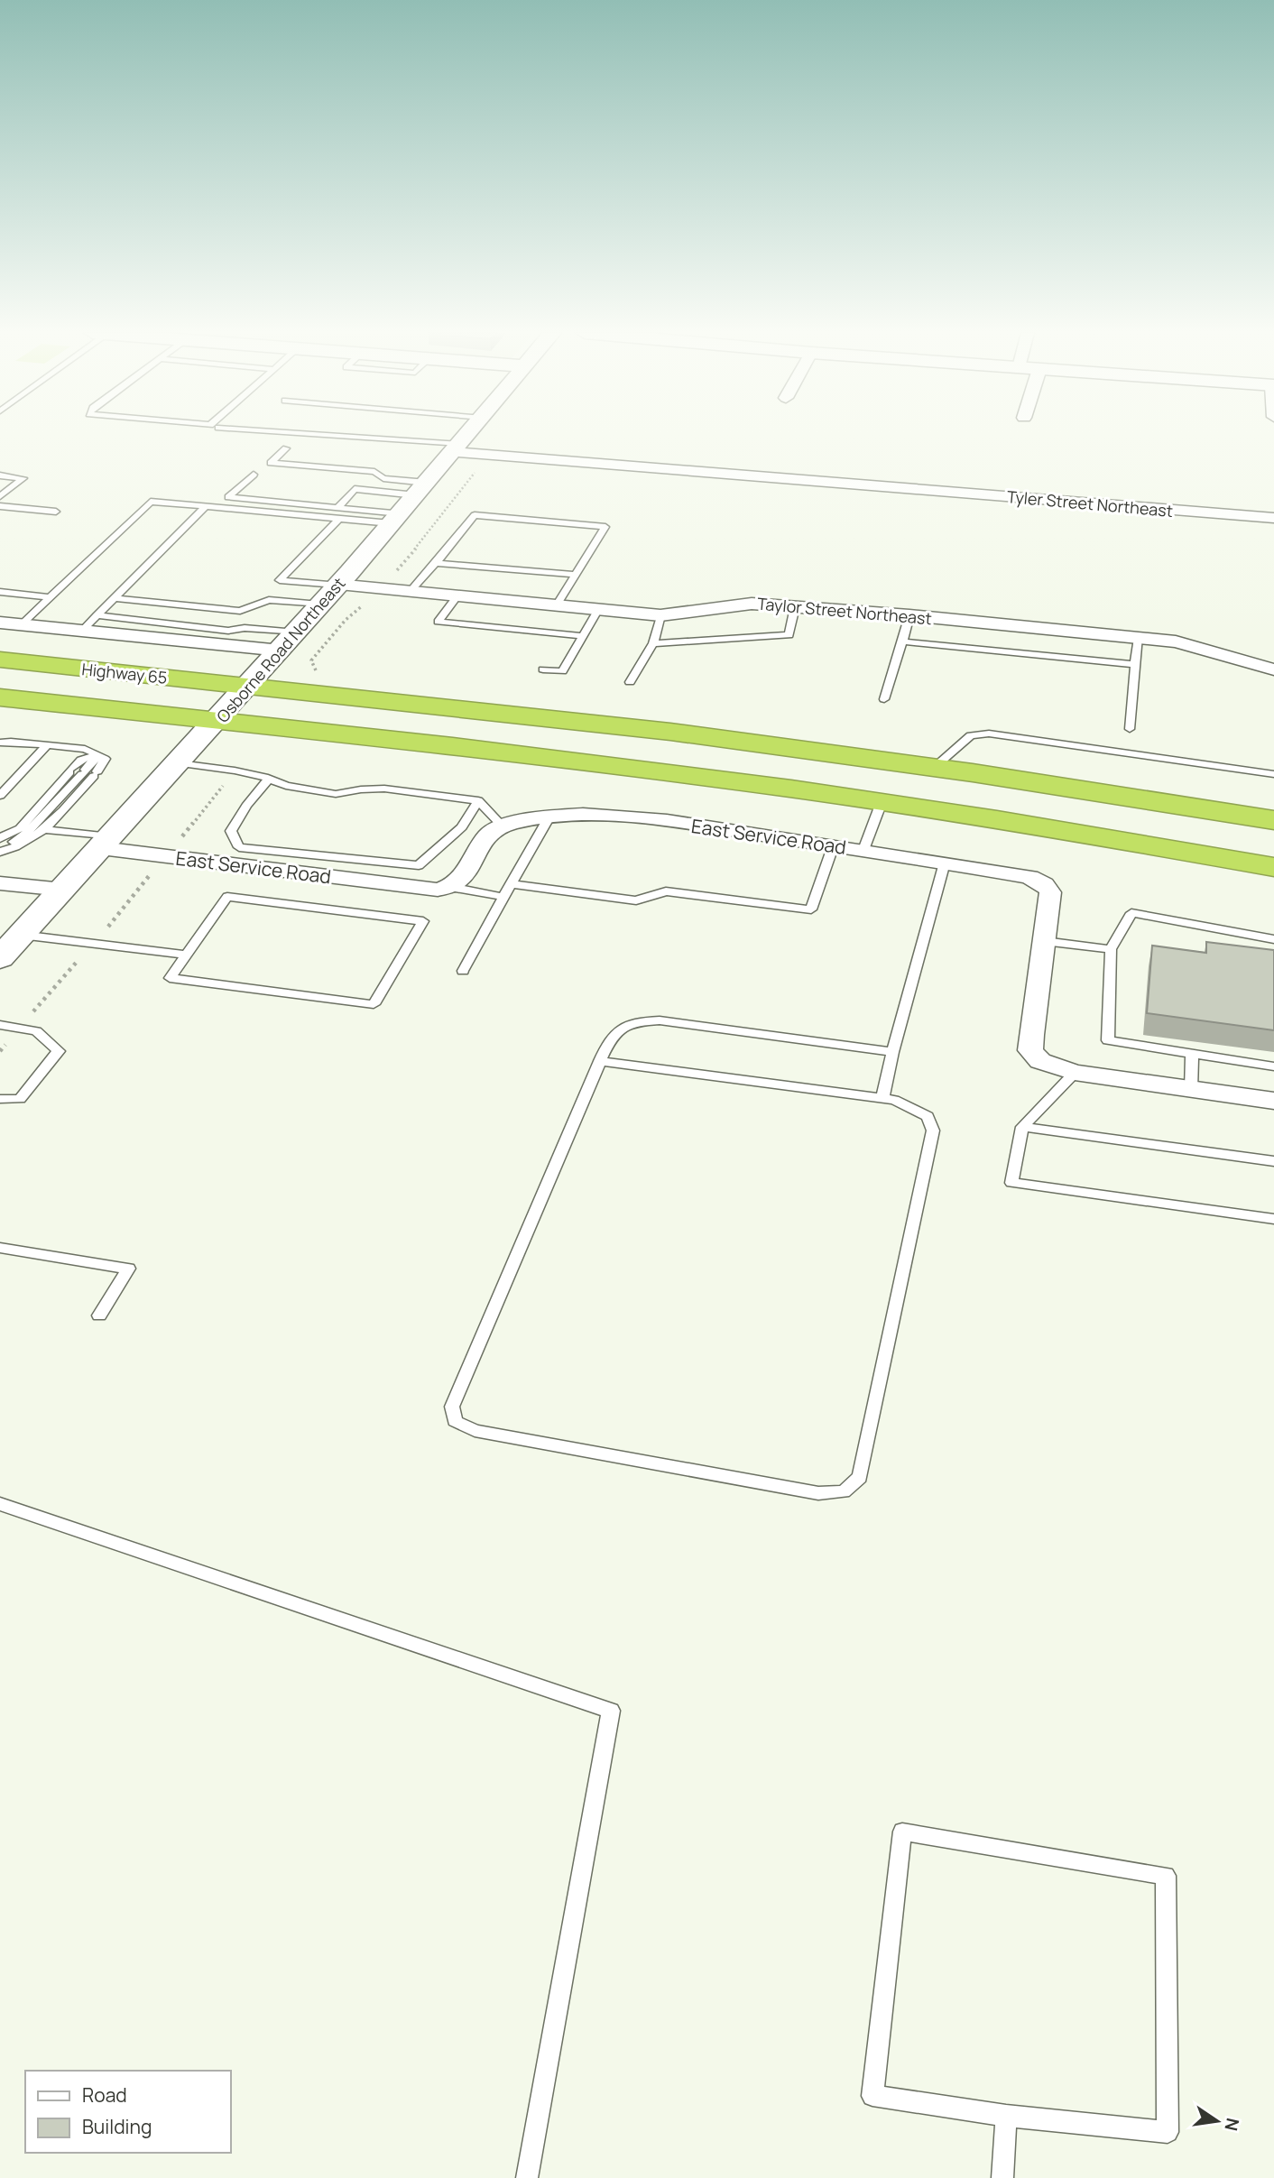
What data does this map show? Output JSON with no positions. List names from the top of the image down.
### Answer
{
  "streets": {
    "highway": ["Highway 65"],
    "street": [
      "Tyler Street Northeast",
      "Taylor Street Northeast",
      "Osborne Road Northeast",
      "East Service Road"
    ]
  },
  "crossings": [
    ["Tyler Street Northeast", "Osborne Road Northeast"],
    ["Taylor Street Northeast", "Osborne Road Northeast"],
    ["Osborne Road Northeast", "Highway 65"],
    ["Osborne Road Northeast", "East Service Road"]
  ],
  "legend": ["Road", "Building"],
  "north": "right"
}
